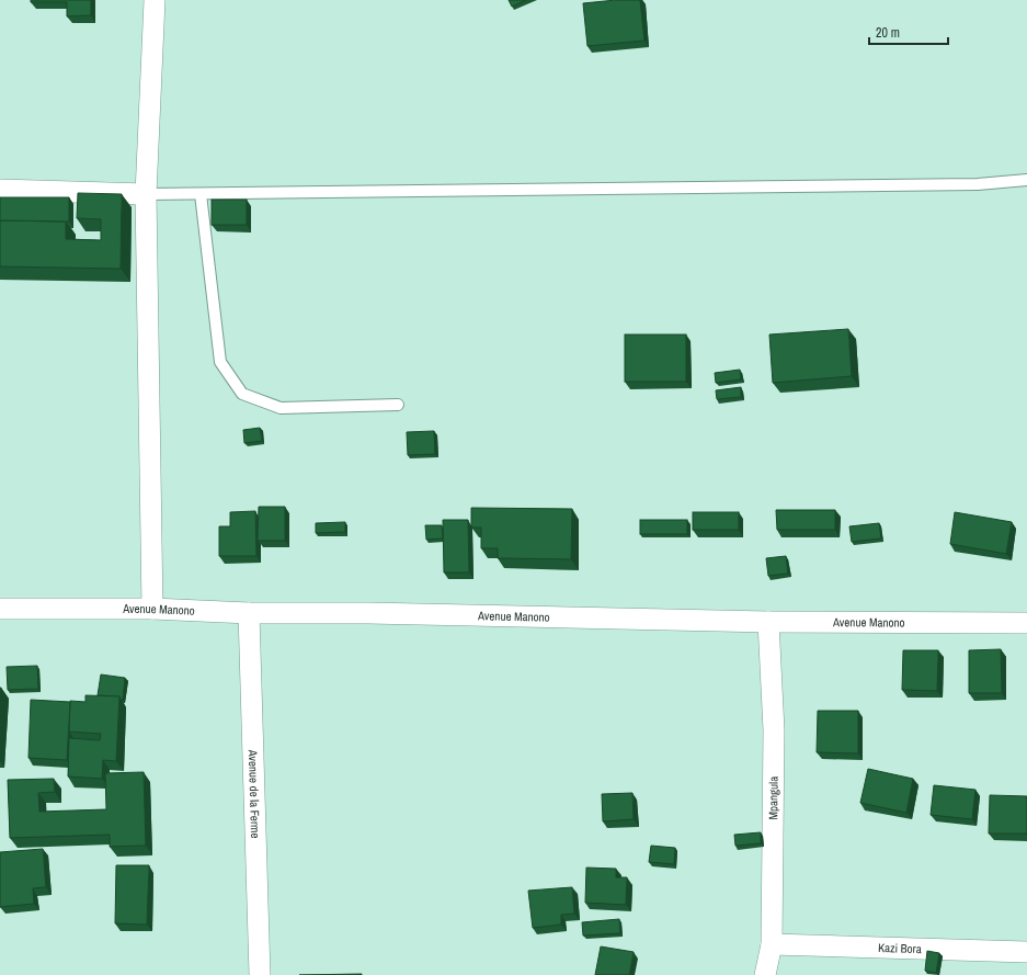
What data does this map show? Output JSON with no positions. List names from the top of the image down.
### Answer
{
  "streets": {
    "street": [
      "Avenue Manono",
      "Avenue de la Ferme",
      "Mpangula",
      "Kazi Bora"
    ]
  },
  "crossings": [
    ["Avenue Manono", "Avenue de la Ferme"],
    ["Avenue Manono", "Mpangula"],
    ["Mpangula", "Kazi Bora"]
  ],
  "scale_bar": "20 m"
}
